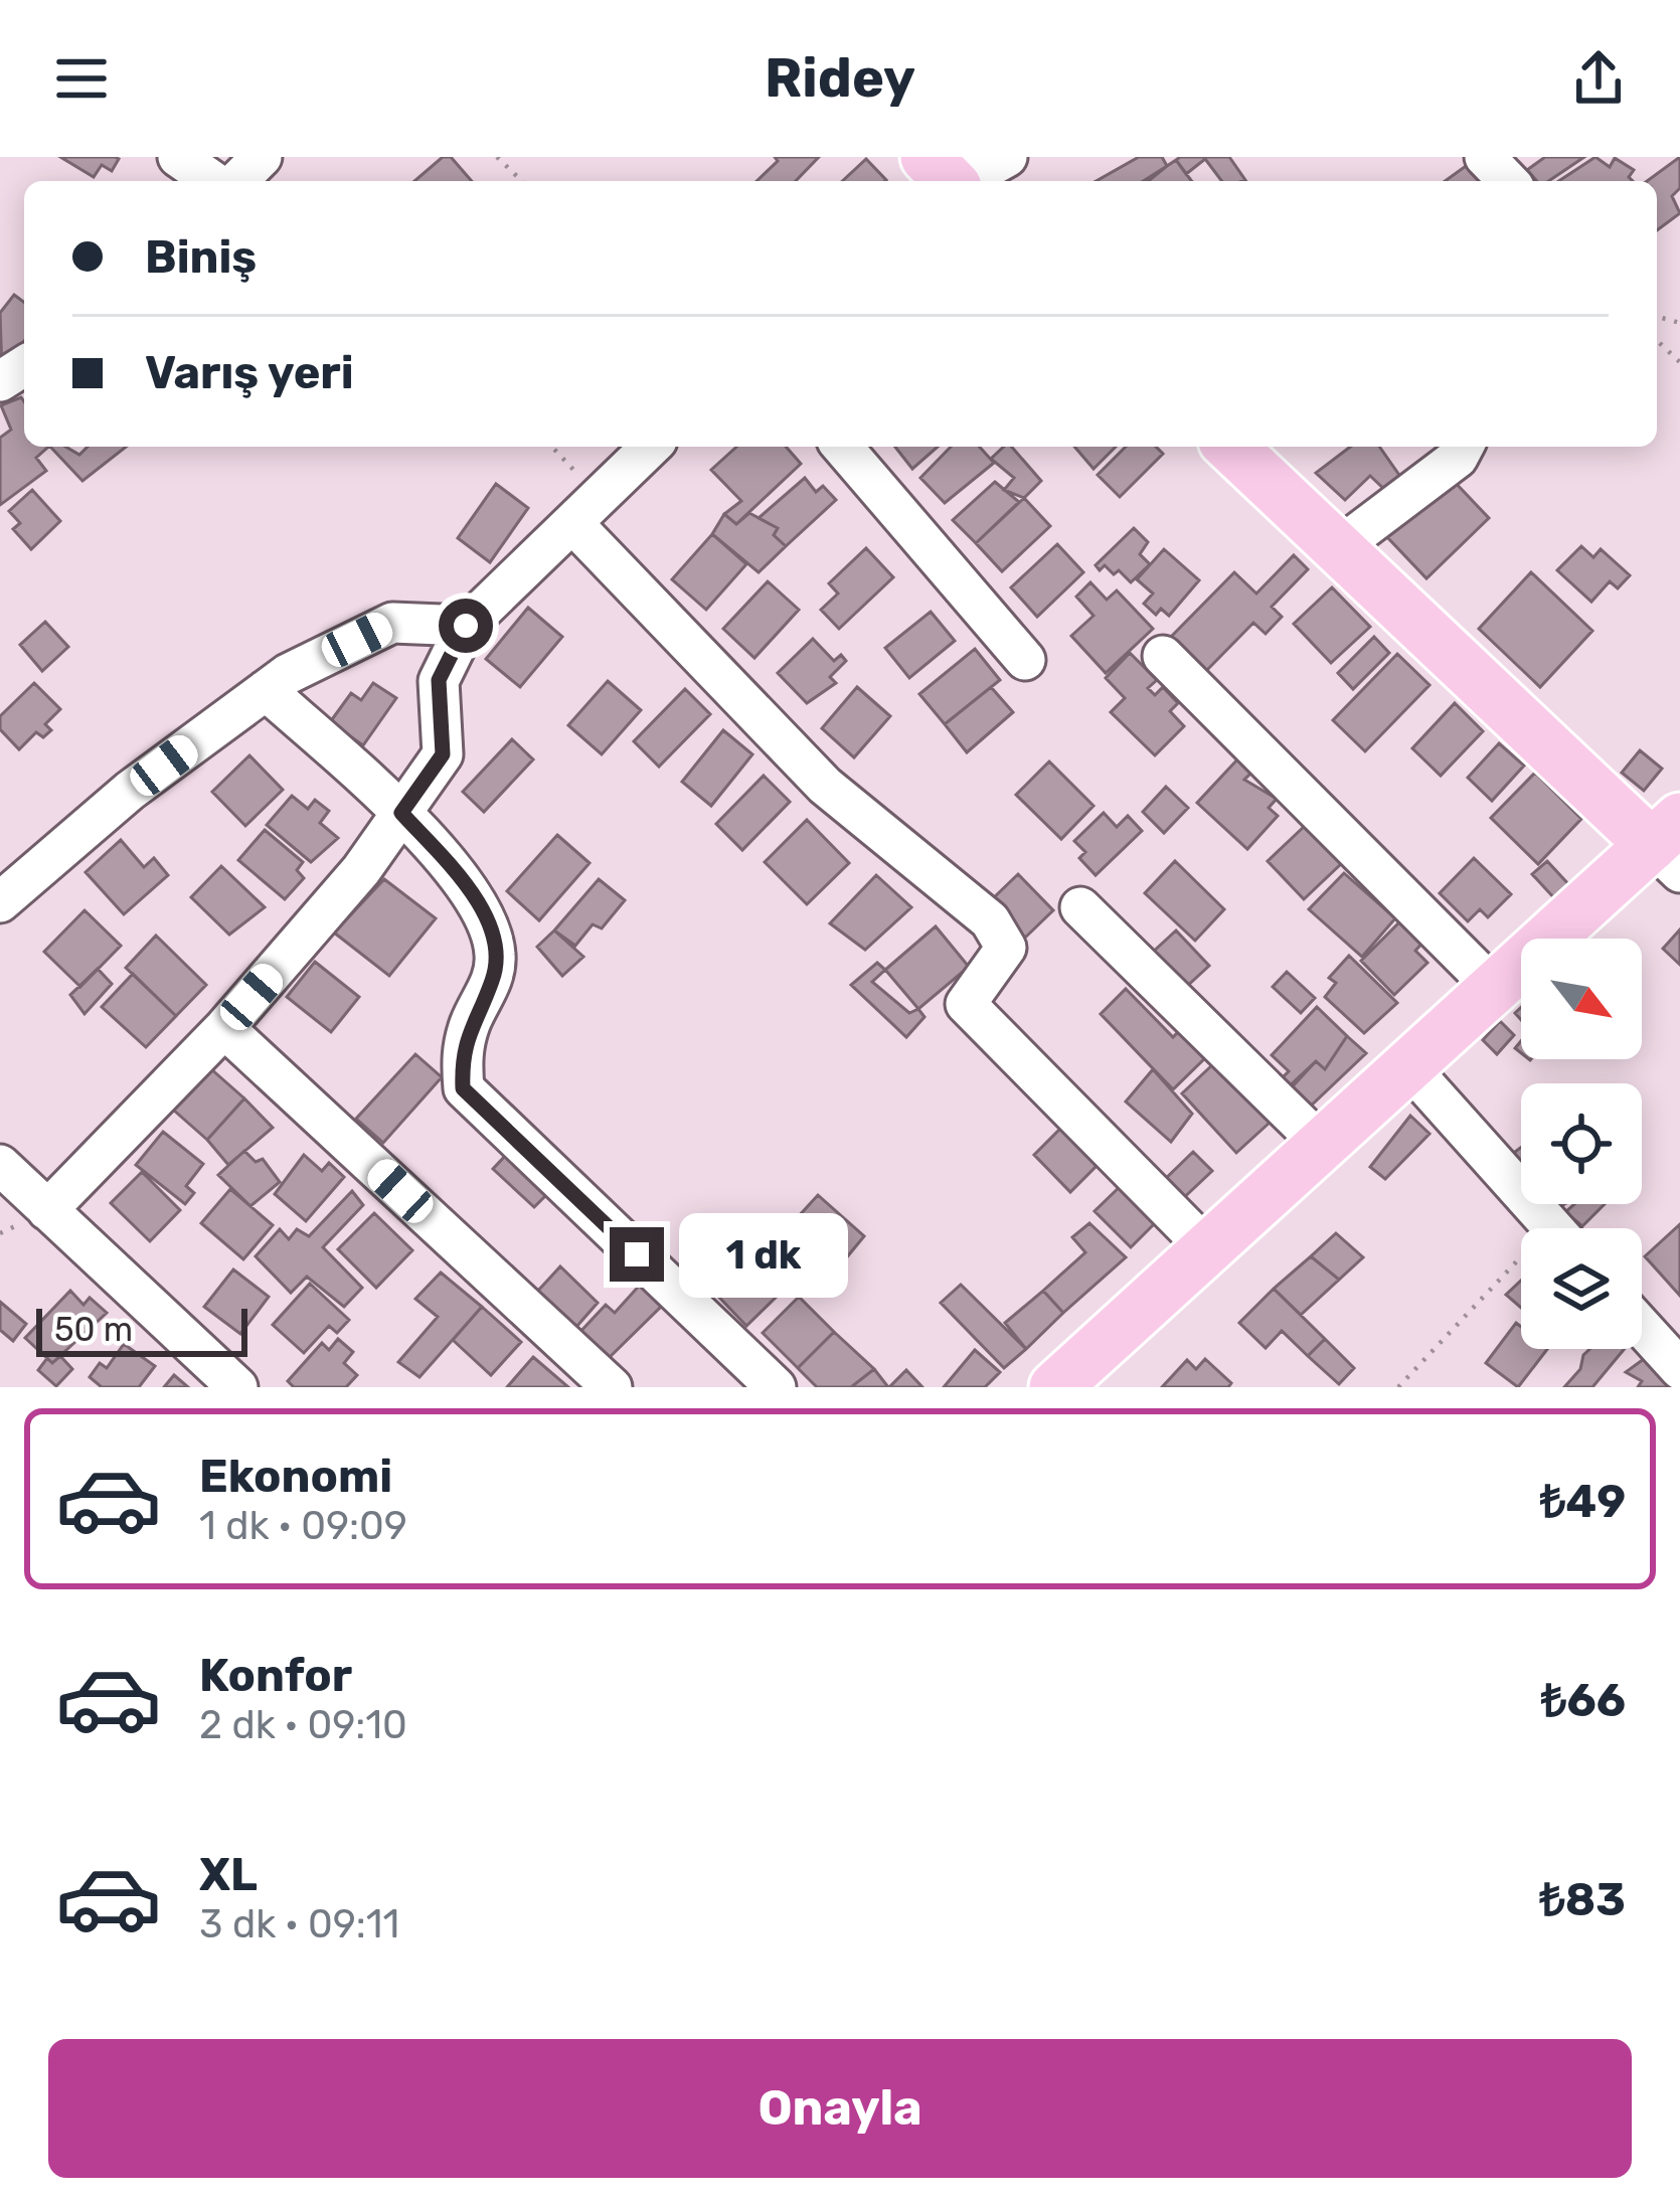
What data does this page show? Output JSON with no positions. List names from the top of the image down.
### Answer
{
  "scale_bar": "50 m",
  "north": "bottom right",
  "page": {
    "header": "Ridey",
    "banner": ["Biniş", "Varış yeri"],
    "bubble": "1 dk",
    "scale": "50 m",
    "list": [
      {
        "name": "Ekonomi",
        "note": "1 dk · 09:09",
        "value": "₺49"
      },
      {
        "name": "Konfor",
        "note": "2 dk · 09:10",
        "value": "₺66"
      },
      {
        "name": "XL",
        "note": "3 dk · 09:11",
        "value": "₺83"
      }
    ],
    "buttons": "Onayla"
  }
}
